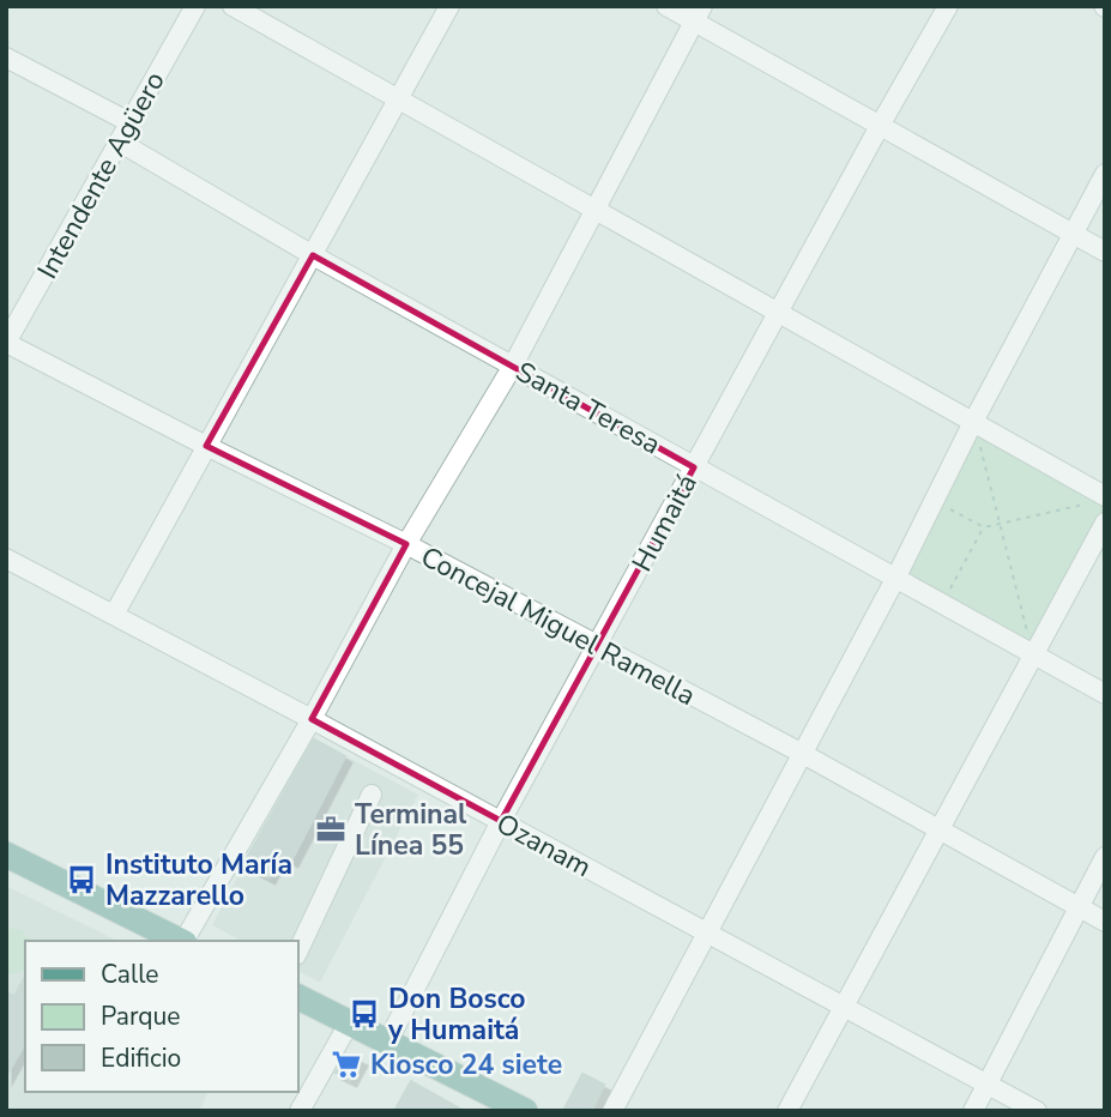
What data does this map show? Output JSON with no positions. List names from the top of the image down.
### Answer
{
  "streets": {
    "street": [
      "Intendente Agüero",
      "Santa Teresa",
      "Humaitá",
      "Concejal Miguel Ramella",
      "Ozanam"
    ]
  },
  "crossings": [
    ["Intendente Agüero", "Santa Teresa"],
    ["Intendente Agüero", "Concejal Miguel Ramella"],
    ["Santa Teresa", "Humaitá"],
    ["Humaitá", "Concejal Miguel Ramella"],
    ["Humaitá", "Ozanam"]
  ],
  "places": {
    "office": ["Terminal Línea 55"],
    "bus stop": ["Instituto María Mazzarello", "Don Bosco y Humaitá"],
    "supermarket": ["Kiosco 24 siete"]
  },
  "legend": ["Calle", "Parque", "Edificio"]
}
